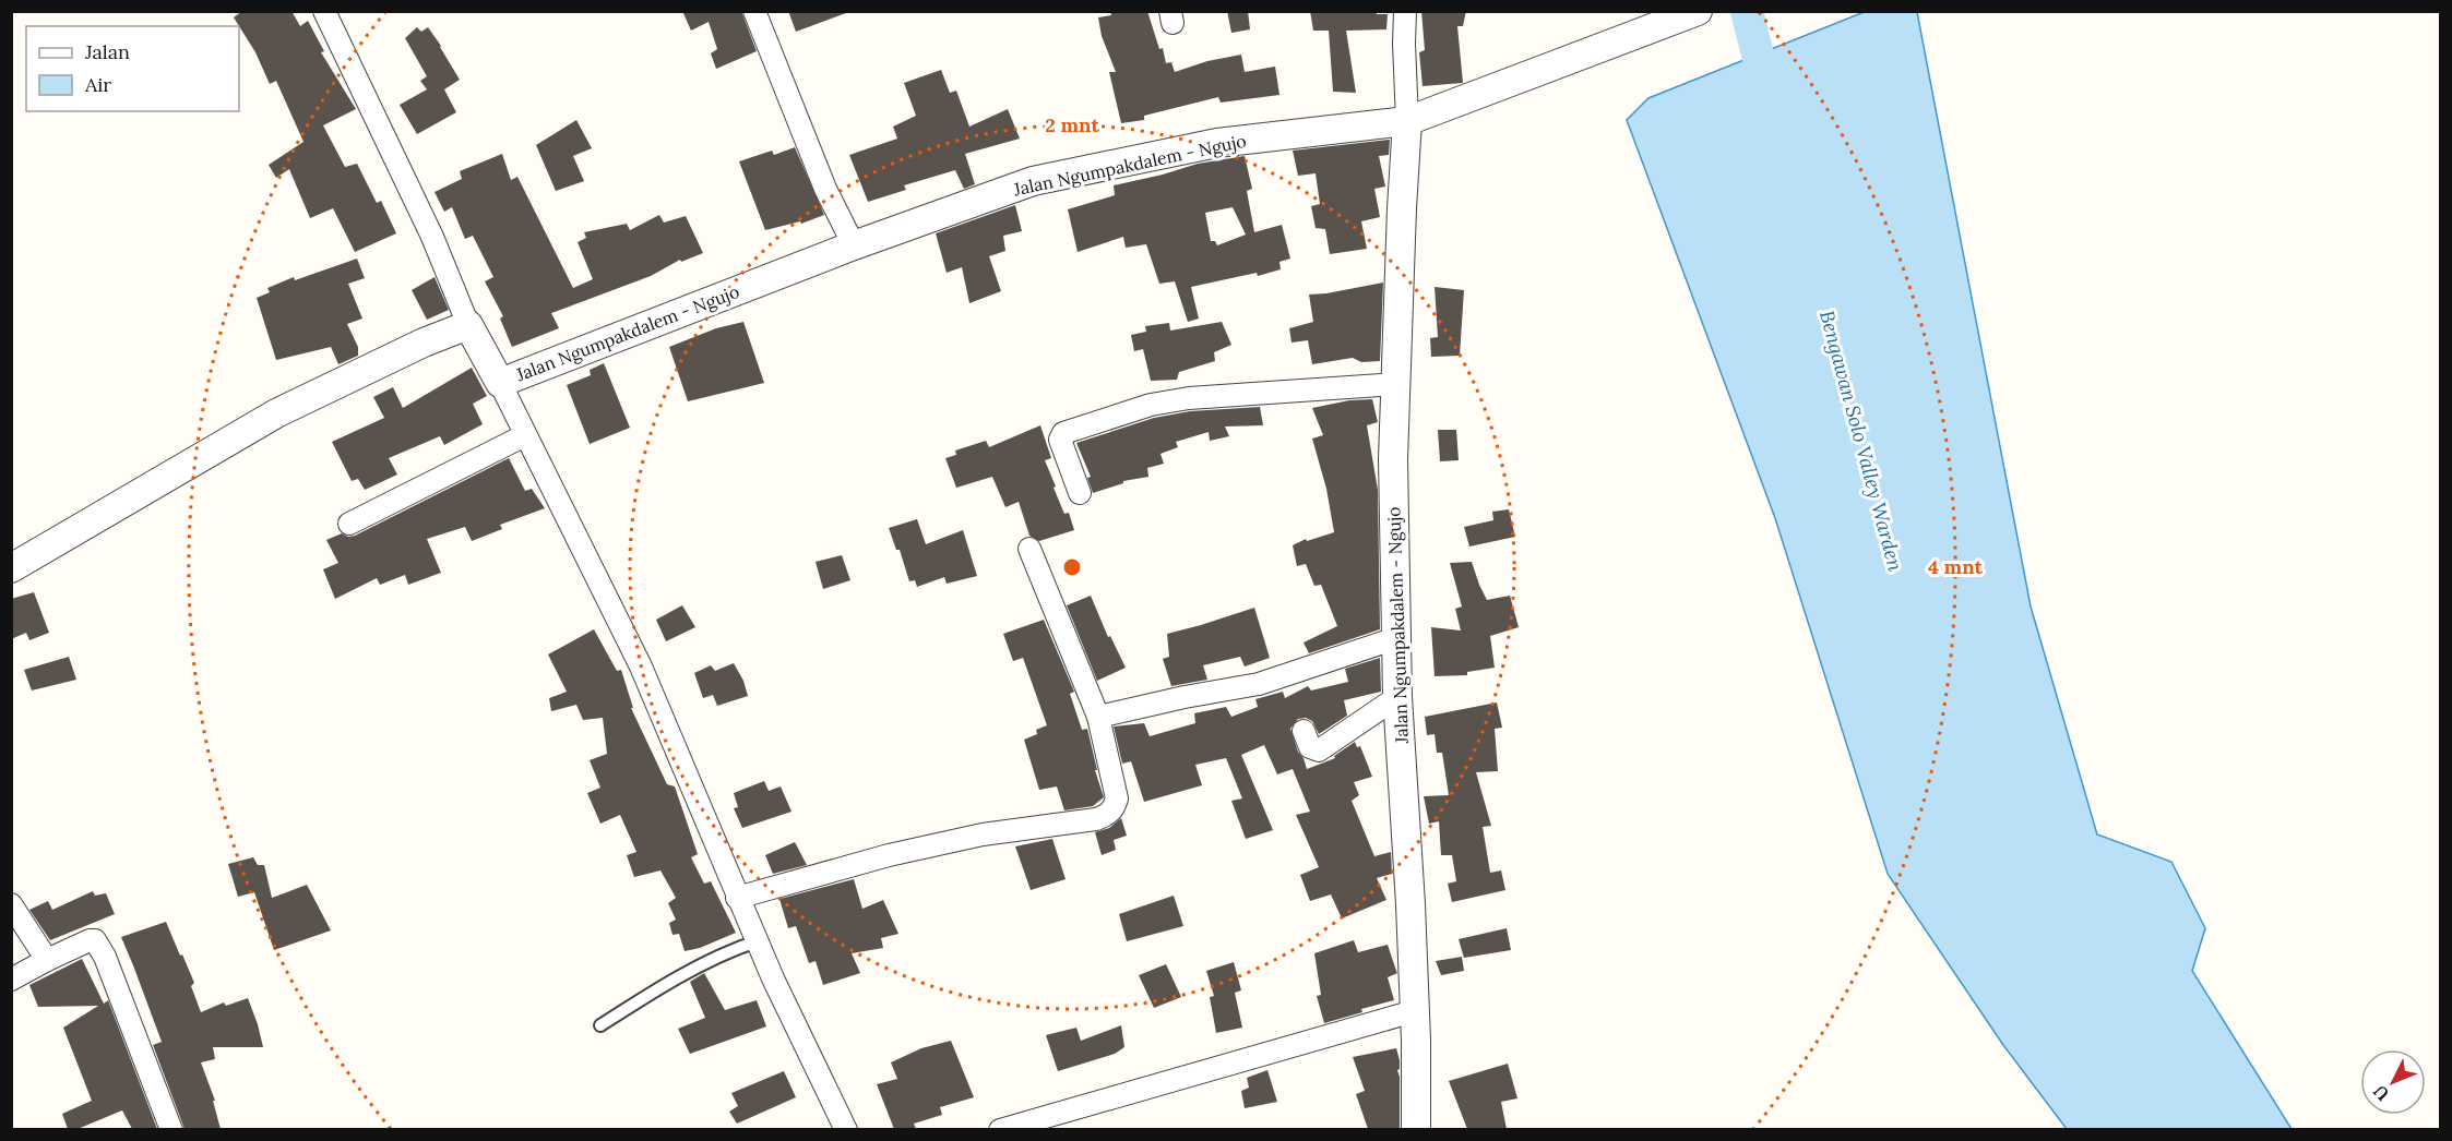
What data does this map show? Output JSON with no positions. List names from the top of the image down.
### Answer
{
  "streets": {
    "street": ["Jalan Ngumpakdalem - Ngujo"]
  },
  "water": ["Bengawan Solo Valley Warden"],
  "legend": ["Jalan", "Air"],
  "north": "bottom left",
  "rings": ["2 mnt", "4 mnt"]
}
